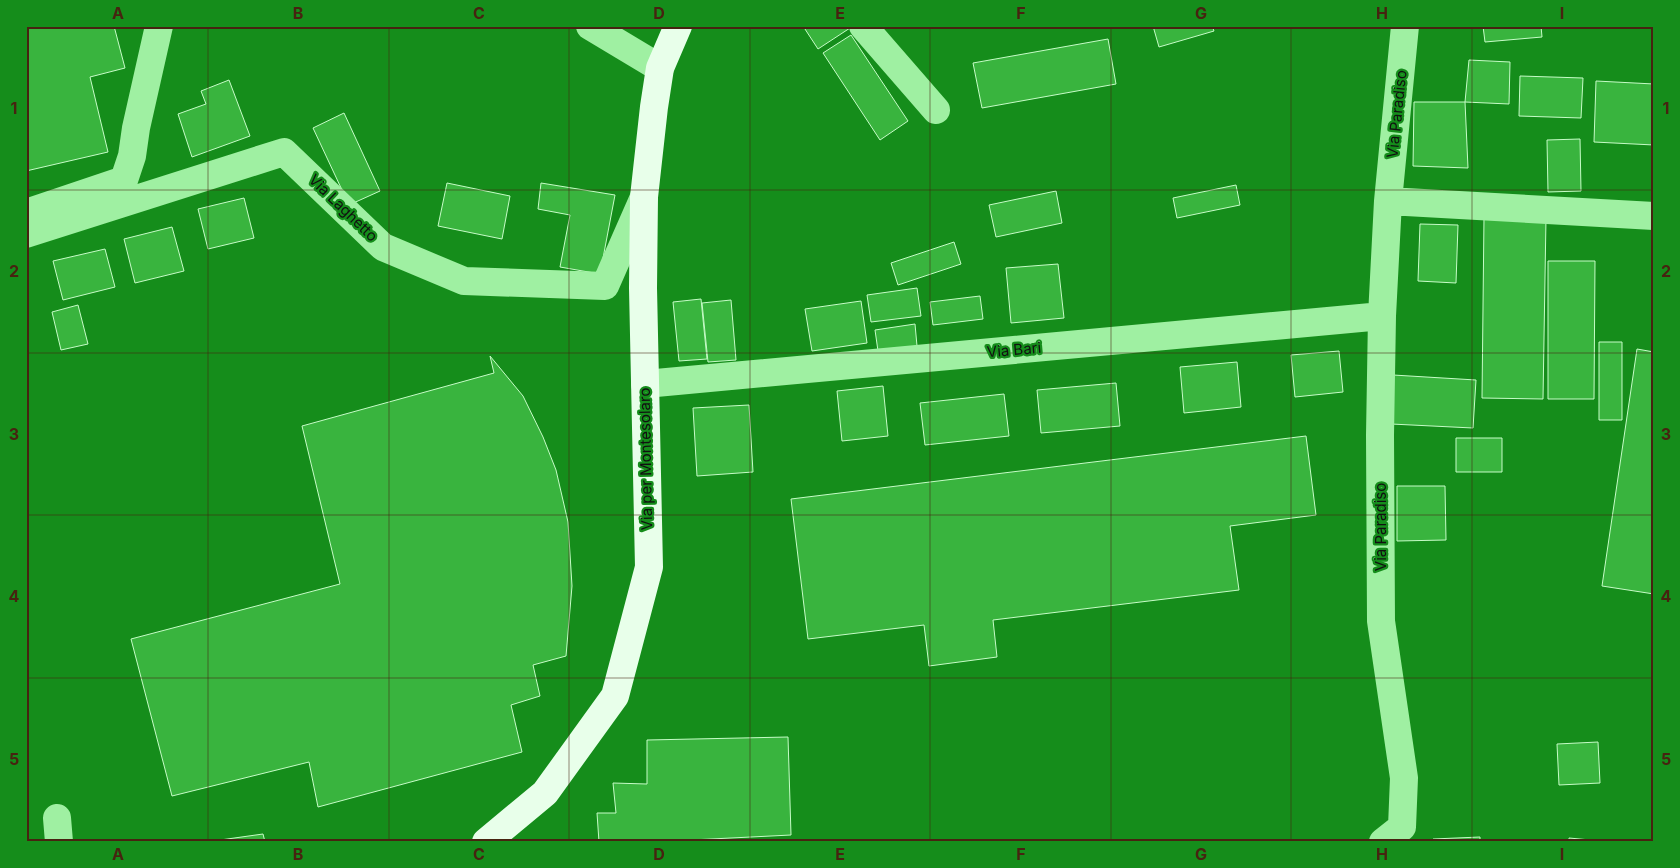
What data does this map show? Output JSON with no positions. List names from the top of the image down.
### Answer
{
  "streets": {
    "main road": ["Via per Montesolaro"],
    "street": ["Via Paradiso", "Via Laghetto", "Via Bari"]
  },
  "crossings": [
    ["Via Paradiso", "Via Bari"],
    ["Via Laghetto", "Via per Montesolaro"],
    ["Via Bari", "Via per Montesolaro"]
  ],
  "grid": {
    "columns": [
      "A",
      "B",
      "C",
      "D",
      "E",
      "F",
      "G",
      "H",
      "I"
    ],
    "rows": [
      "1",
      "2",
      "3",
      "4",
      "5"
    ]
  }
}
